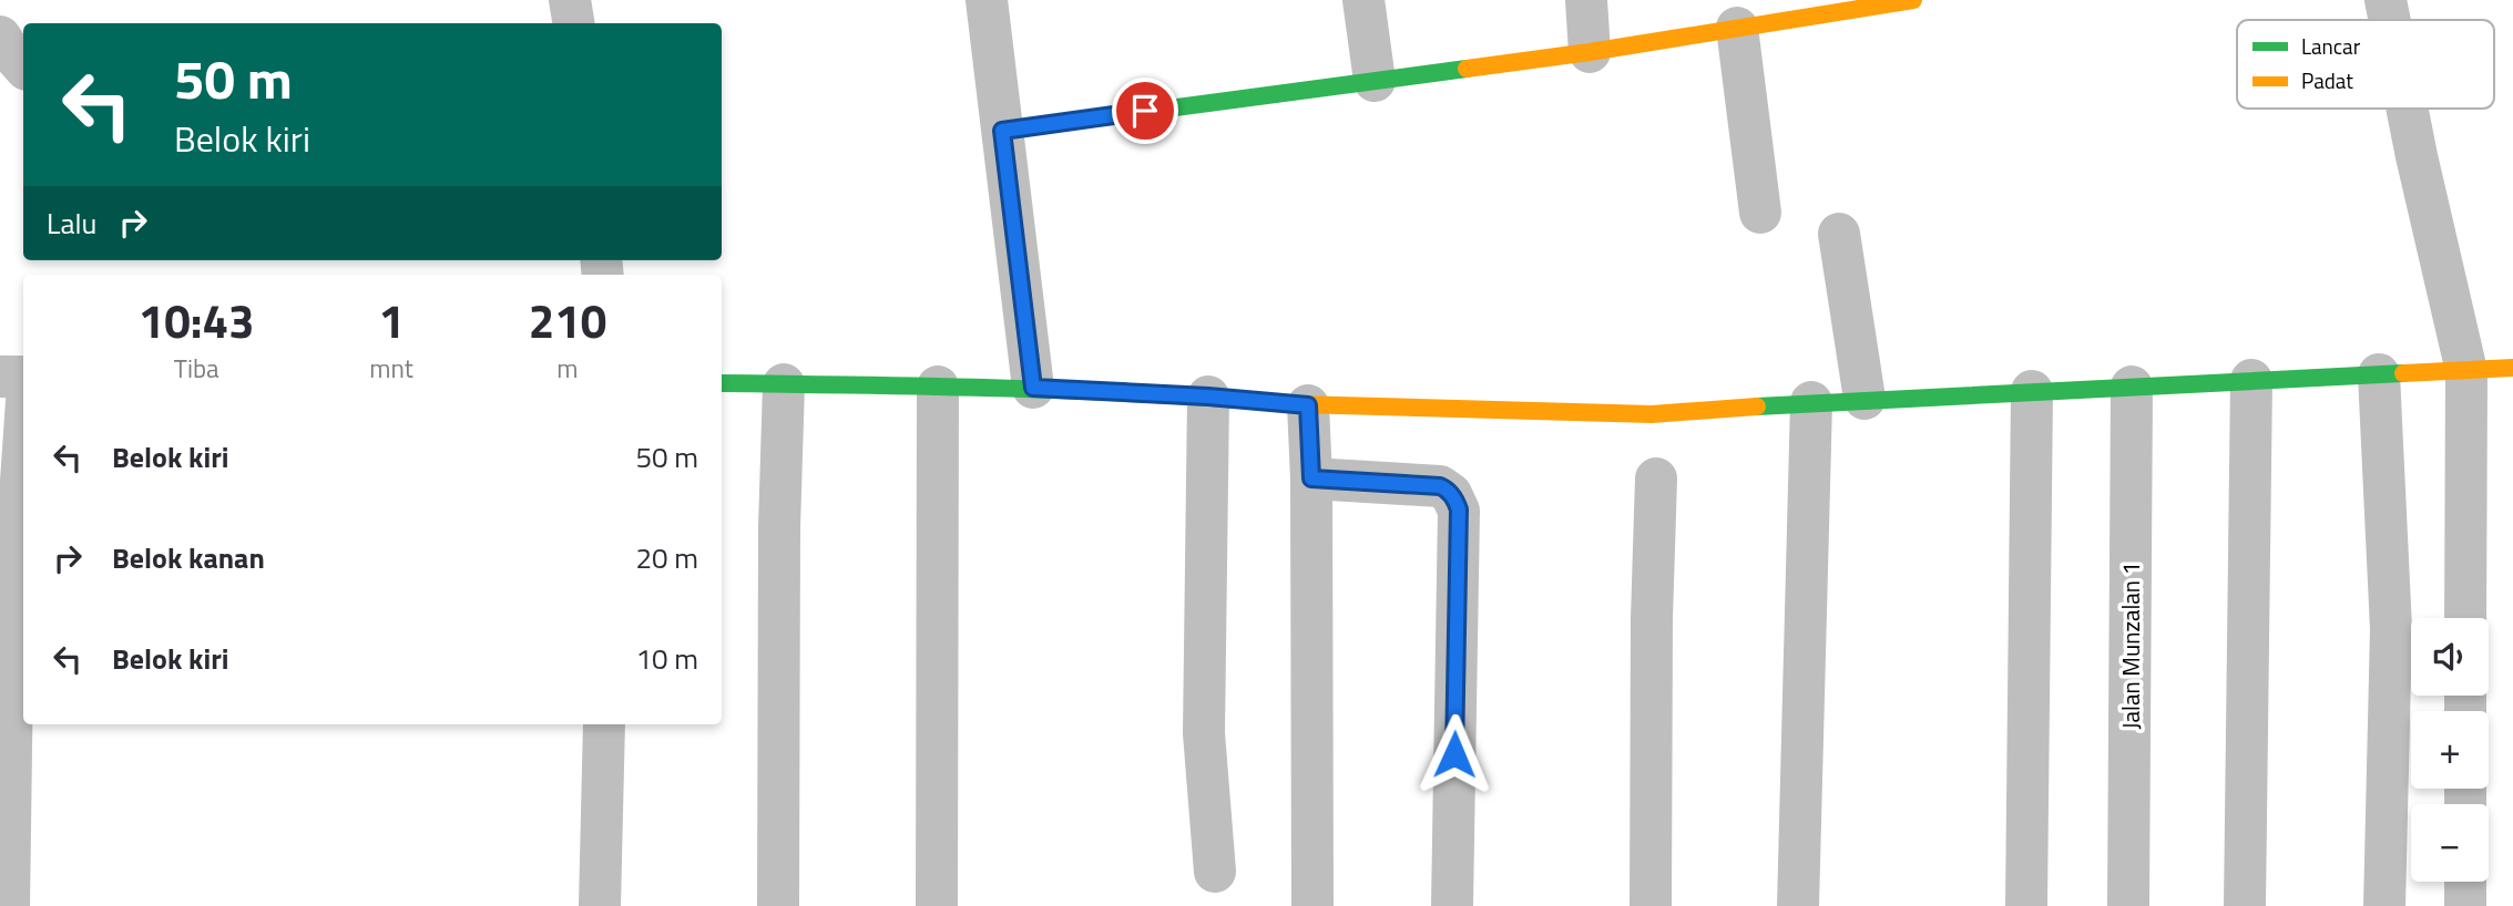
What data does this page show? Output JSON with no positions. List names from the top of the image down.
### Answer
{
  "streets": {
    "street": ["Jalan Munzalan 1"]
  },
  "legend": ["Lancar", "Padat"],
  "page": {
    "turn": ["50 m", "Belok kiri"],
    "then": "Lalu",
    "eta": [
      "10:43",
      "Tiba",
      "1",
      "mnt",
      "210",
      "m"
    ],
    "list": [
      {
        "name": "Belok kiri",
        "value": "50 m"
      },
      {
        "name": "Belok kanan",
        "value": "20 m"
      },
      {
        "name": "Belok kiri",
        "value": "10 m"
      }
    ],
    "map_buttons": ["+", "−"]
  }
}
